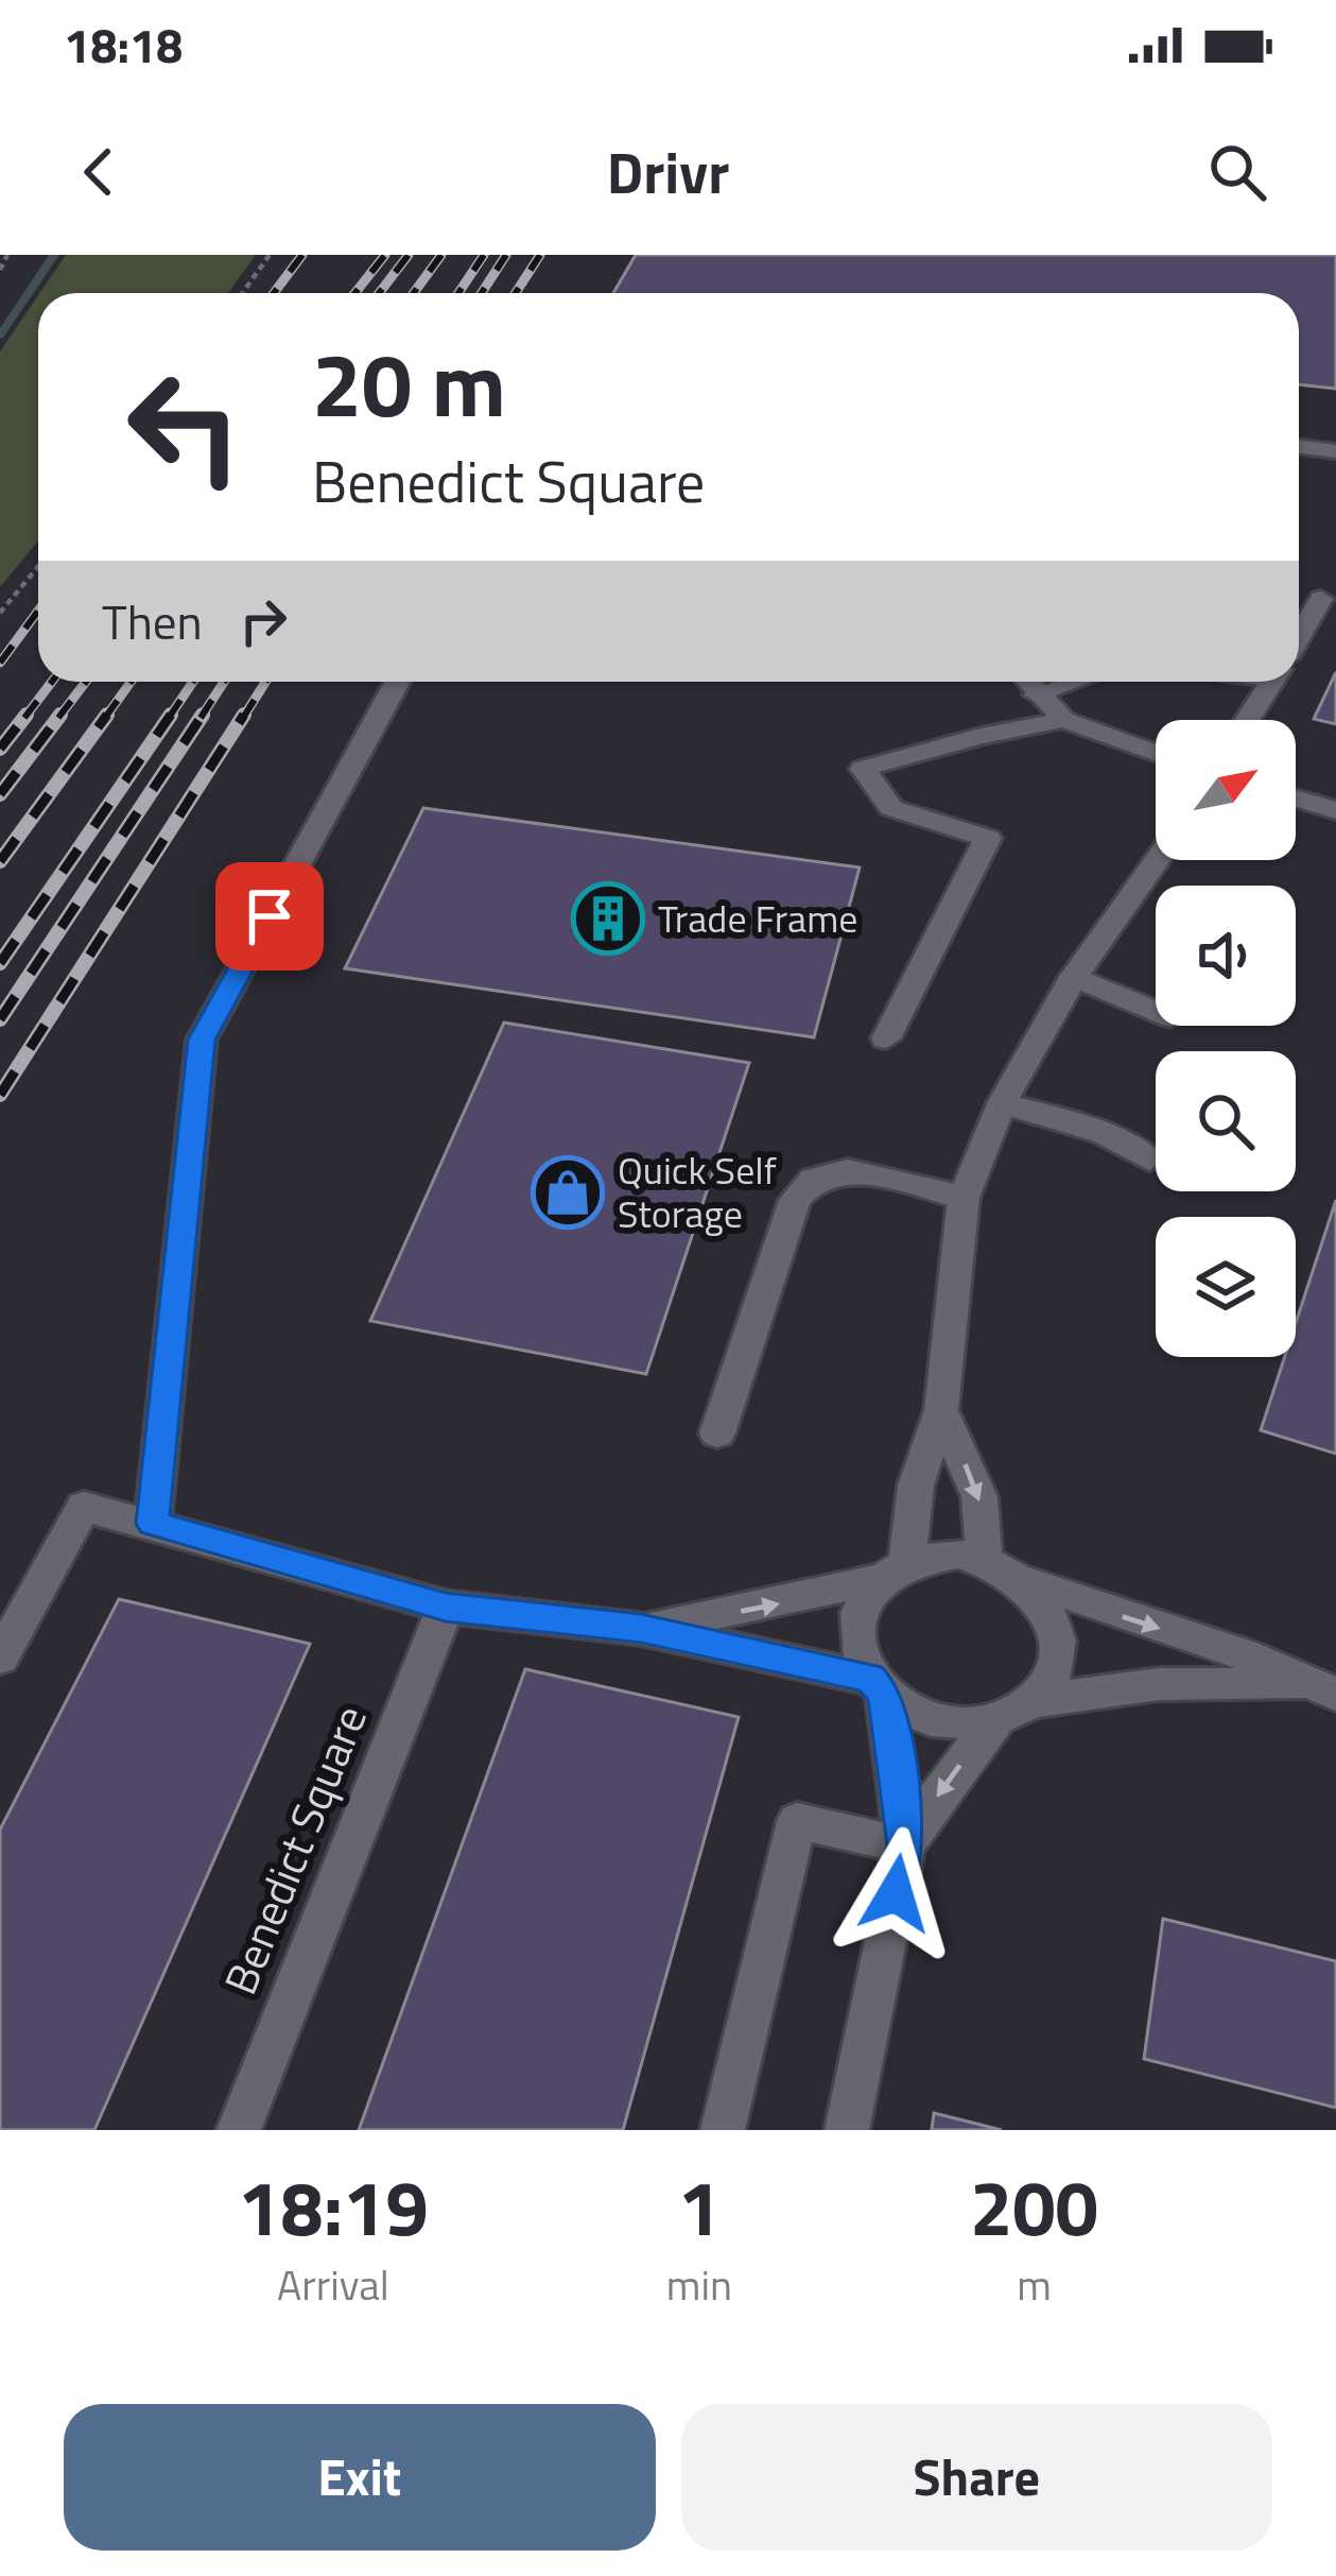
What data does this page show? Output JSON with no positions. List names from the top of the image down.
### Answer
{
  "streets": {
    "street": ["Benedict Square"]
  },
  "places": {
    "building": ["Trade Frame"],
    "shop": ["Quick Self Storage"]
  },
  "north": "top right",
  "page": {
    "status": "18:18",
    "header": "Drivr",
    "turn": ["20 m", "Benedict Square"],
    "then": "Then",
    "eta": [
      "18:19",
      "Arrival",
      "1",
      "min",
      "200",
      "m"
    ],
    "buttons": ["Exit", "Share"]
  }
}
